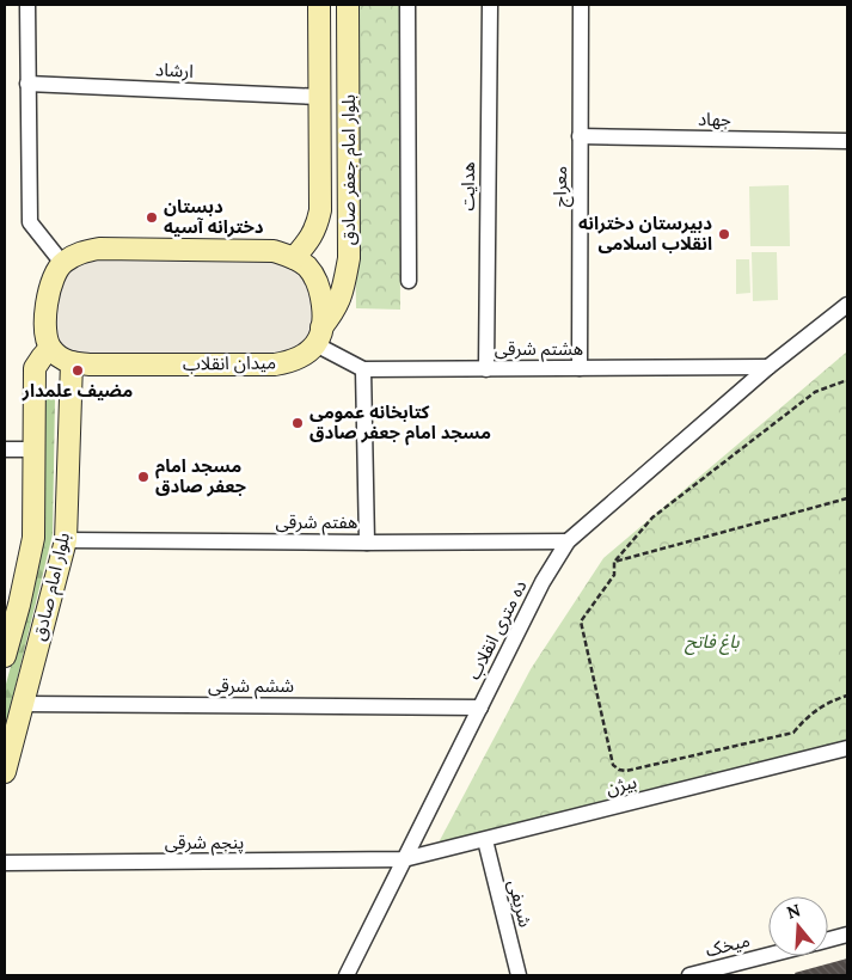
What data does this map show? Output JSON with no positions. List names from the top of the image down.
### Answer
{
  "streets": {
    "main road": ["بلوار امام جعفر صادق", "میدان انقلاب", "بلوار امام صادق"],
    "street": [
      "ارشاد",
      "جهاد",
      "هدایت",
      "معراج",
      "هشتم شرقی",
      "هفتم شرقی",
      "ده متری انقلاب",
      "ششم شرقی",
      "بیژن",
      "پنجم شرقی",
      "شریفی",
      "میخک"
    ]
  },
  "crossings": [
    ["ارشاد", "بلوار امام جعفر صادق"],
    ["جهاد", "معراج"],
    ["بلوار امام جعفر صادق", "هشتم شرقی"],
    ["بلوار امام جعفر صادق", "میدان انقلاب"],
    ["هدایت", "هشتم شرقی"],
    ["معراج", "هشتم شرقی"],
    ["هشتم شرقی", "میدان انقلاب"],
    ["هشتم شرقی", "ده متری انقلاب"],
    ["میدان انقلاب", "بلوار امام صادق"],
    ["هفتم شرقی", "بلوار امام صادق"],
    ["هفتم شرقی", "ده متری انقلاب"],
    ["بلوار امام صادق", "ششم شرقی"],
    ["ده متری انقلاب", "ششم شرقی"],
    ["ده متری انقلاب", "بیژن"],
    ["ده متری انقلاب", "پنجم شرقی"],
    ["بیژن", "پنجم شرقی"],
    ["بیژن", "شریفی"]
  ],
  "parks": ["باغ فاتح"],
  "places": [
    "دبستان دخترانه آسیه",
    "دبیرستان دخترانه انقلاب اسلامی",
    "مضیف علمدار",
    "کتابخانه عمومی مسجد امام جعفر صادق",
    "مسجد امام جعفر صادق"
  ],
  "north": "top"
}
